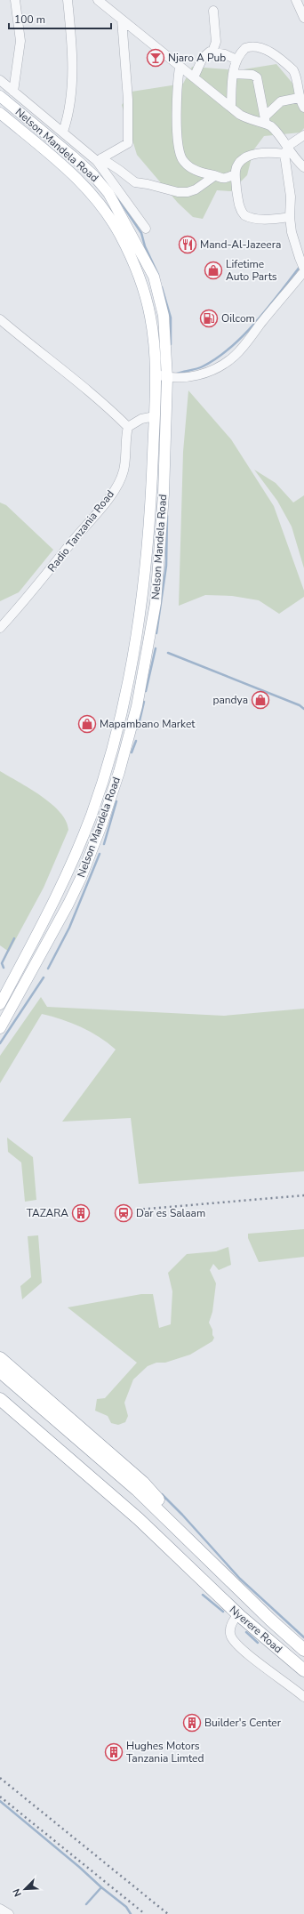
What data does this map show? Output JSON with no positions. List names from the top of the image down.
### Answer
{
  "streets": {
    "highway": ["Nyerere Road"],
    "main road": ["Nelson Mandela Road"],
    "street": ["Radio Tanzania Road"]
  },
  "places": {
    "bar": ["Njaro A Pub"],
    "restaurant": ["Mand-Al-Jazeera"],
    "shop": ["Lifetime Auto Parts", "pandya", "Mapambano Market"],
    "fuel station": ["Oilcom"],
    "building": ["TAZARA", "Builder's Center", "Hughes Motors Tanzania Limted"],
    "station": ["Dar es Salaam"]
  },
  "scale_bar": "100 m",
  "north": "bottom left"
}
